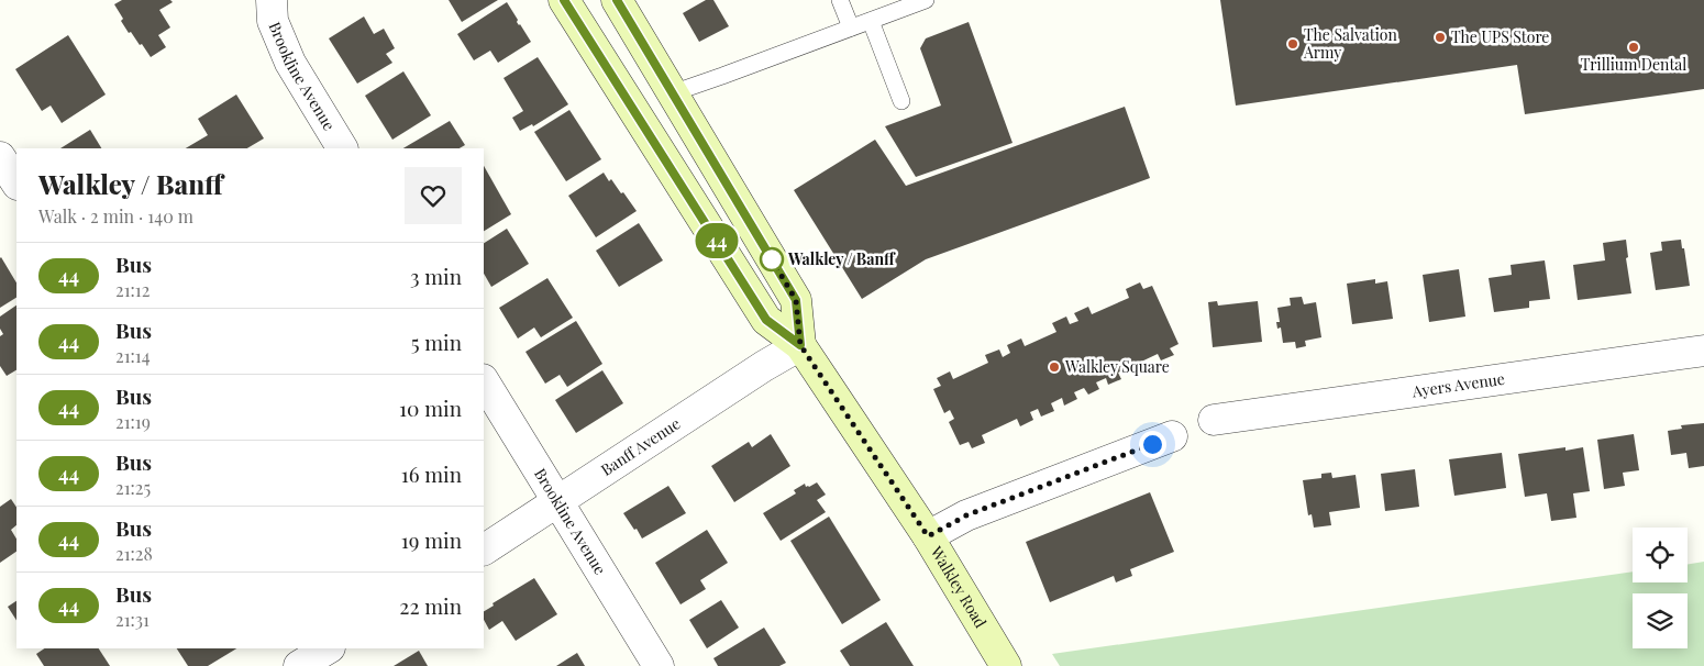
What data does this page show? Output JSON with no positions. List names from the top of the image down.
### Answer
{
  "streets": {
    "main road": ["Walkley Road"],
    "street": ["Brookline Avenue", "Ayers Avenue", "Banff Avenue"]
  },
  "crossings": [
    ["Brookline Avenue", "Banff Avenue"],
    ["Banff Avenue", "Walkley Road"]
  ],
  "places": [
    "The UPS Store",
    "The Salvation Army",
    "Trillium Dental",
    "Walkley / Banff",
    "Walkley Square"
  ],
  "lines": ["bus line 44"],
  "page": {
    "on_map": "44",
    "heading": ["Walkley / Banff", "Walk · 2 min · 140 m"],
    "list": [
      {
        "mark": "44",
        "name": "Bus",
        "note": "21:12",
        "value": "3 min"
      },
      {
        "mark": "44",
        "name": "Bus",
        "note": "21:14",
        "value": "5 min"
      },
      {
        "mark": "44",
        "name": "Bus",
        "note": "21:19",
        "value": "10 min"
      },
      {
        "mark": "44",
        "name": "Bus",
        "note": "21:25",
        "value": "16 min"
      },
      {
        "mark": "44",
        "name": "Bus",
        "note": "21:28",
        "value": "19 min"
      },
      {
        "mark": "44",
        "name": "Bus",
        "note": "21:31",
        "value": "22 min"
      }
    ]
  }
}
